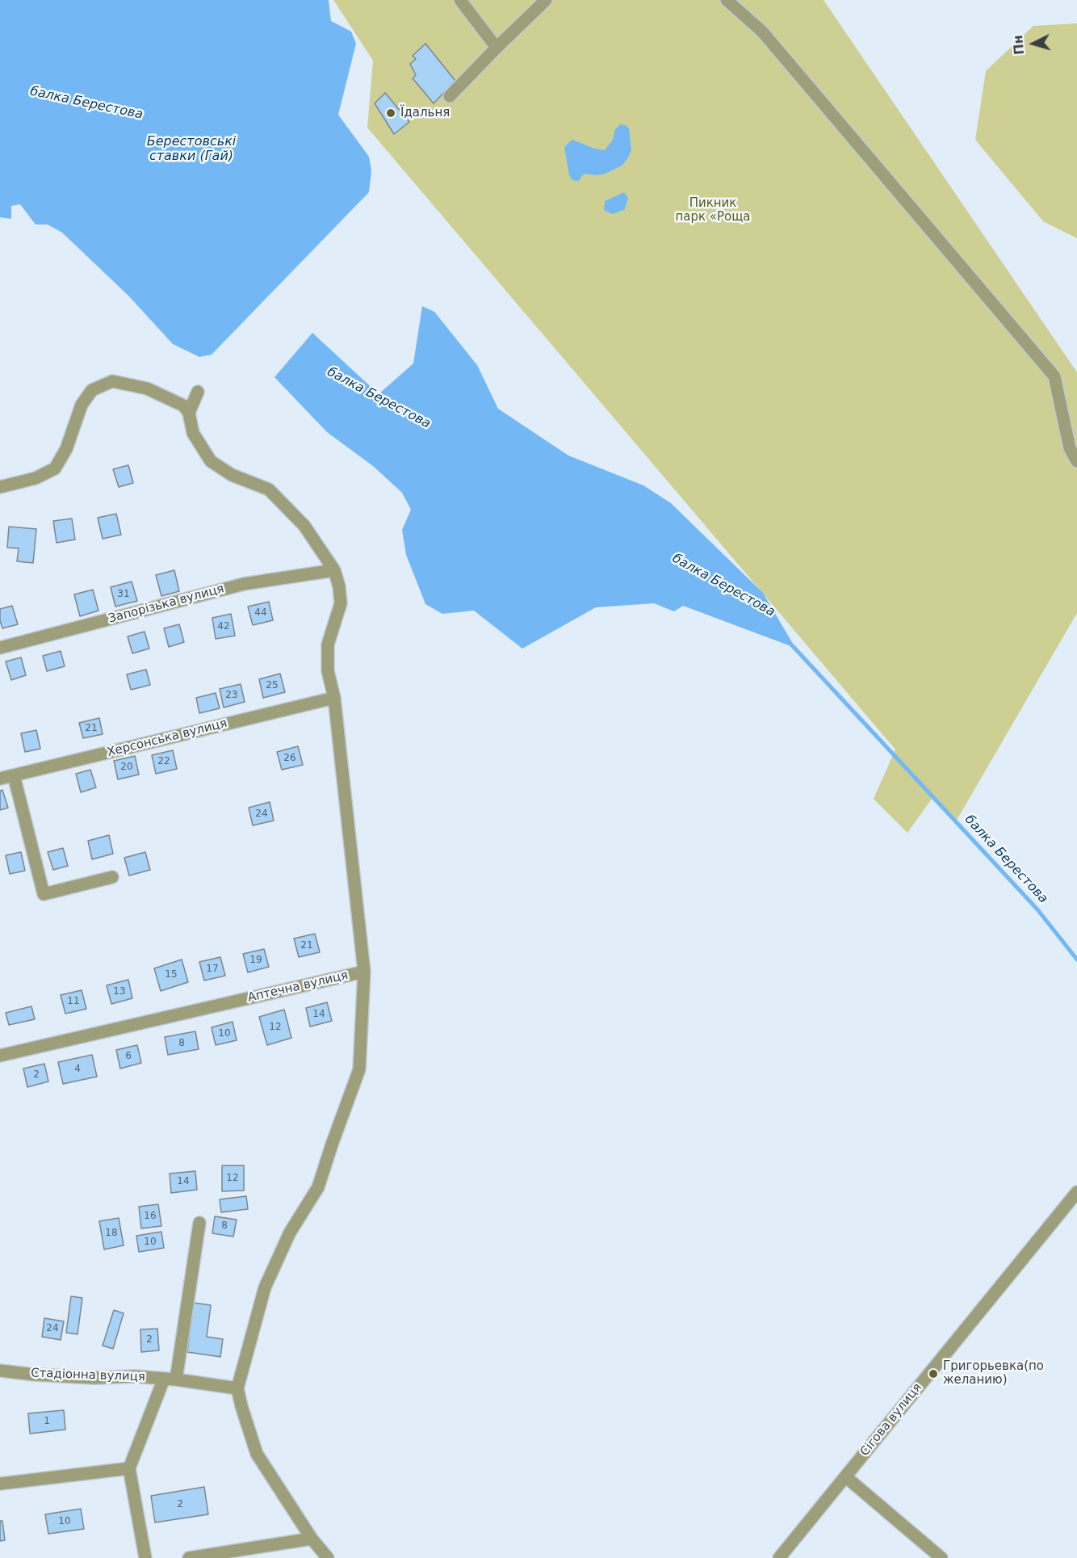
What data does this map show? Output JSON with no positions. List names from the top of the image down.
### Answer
{
  "streets": {
    "street": [
      "Запорізька вулиця",
      "Херсонська вулиця",
      "Аптечна вулиця",
      "Стадіонна вулиця",
      "Сігова вулиця"
    ]
  },
  "crossings": [
    ["Аптечна вулиця", "Стадіонна вулиця"]
  ],
  "water": ["балка Берестова", "Берестовські ставки (Гай)"],
  "parks": ["Пикник парк «Роща"],
  "places": ["Їдальня", "Григорьевка(по желанию)"],
  "house_numbers": [
    "31",
    "44",
    "42",
    "25",
    "23",
    "21",
    "26",
    "22",
    "20",
    "24",
    "21",
    "19",
    "17",
    "15",
    "13",
    "11",
    "14",
    "12",
    "10",
    "8",
    "6",
    "4",
    "2",
    "12",
    "14",
    "16",
    "8",
    "18",
    "10",
    "24",
    "2",
    "1",
    "2",
    "10"
  ],
  "north": "left"
}
